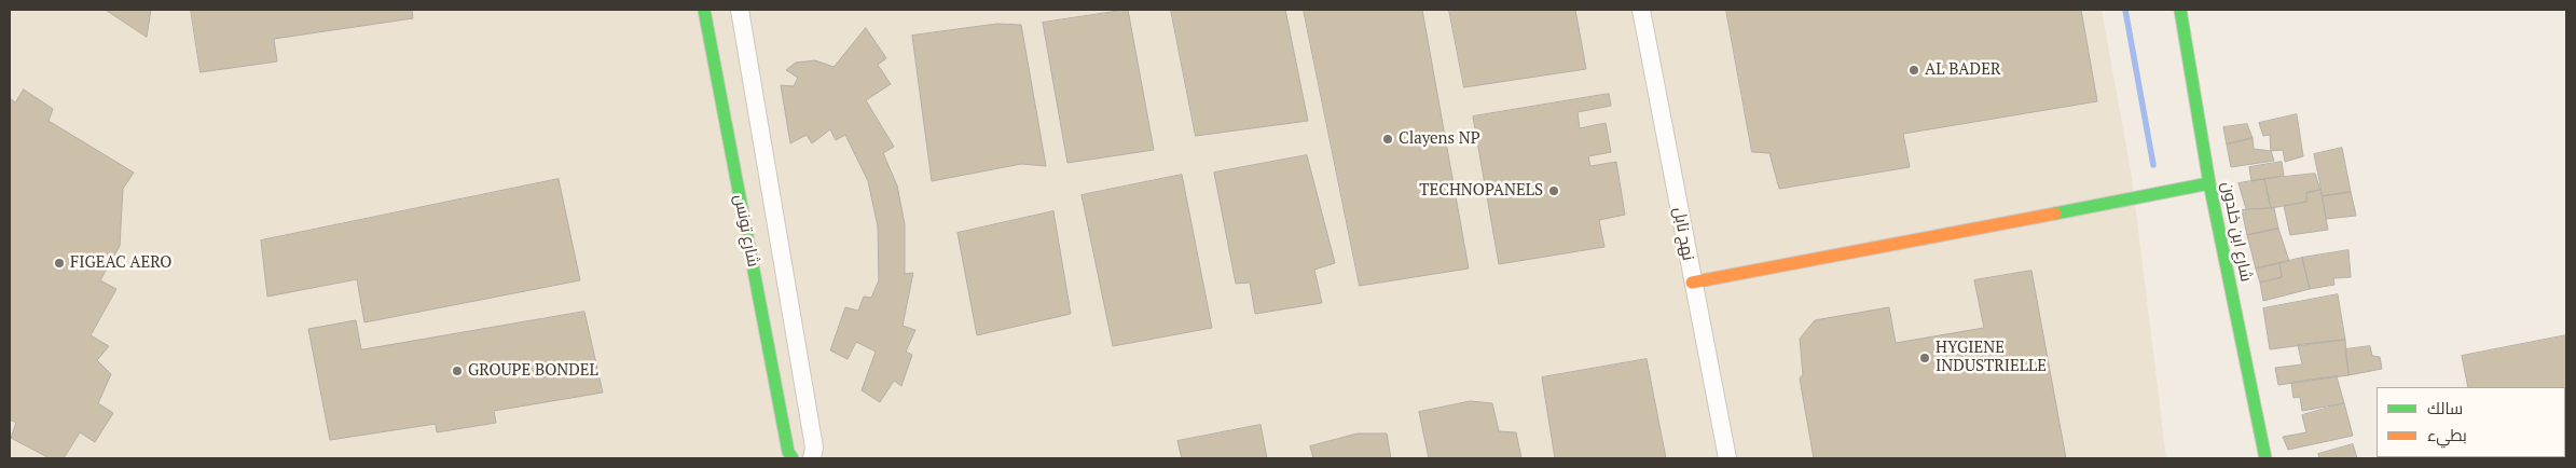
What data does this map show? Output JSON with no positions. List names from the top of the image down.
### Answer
{
  "streets": {
    "street": ["شارع تونس", "شارع ابن خلدون", "نهج نابل"]
  },
  "places": [
    "AL BADER",
    "Clayens NP",
    "TECHNOPANELS",
    "FIGEAC AERO",
    "HYGIENE INDUSTRIELLE",
    "GROUPE BONDEL"
  ],
  "legend": ["سالك", "بطيء"]
}
